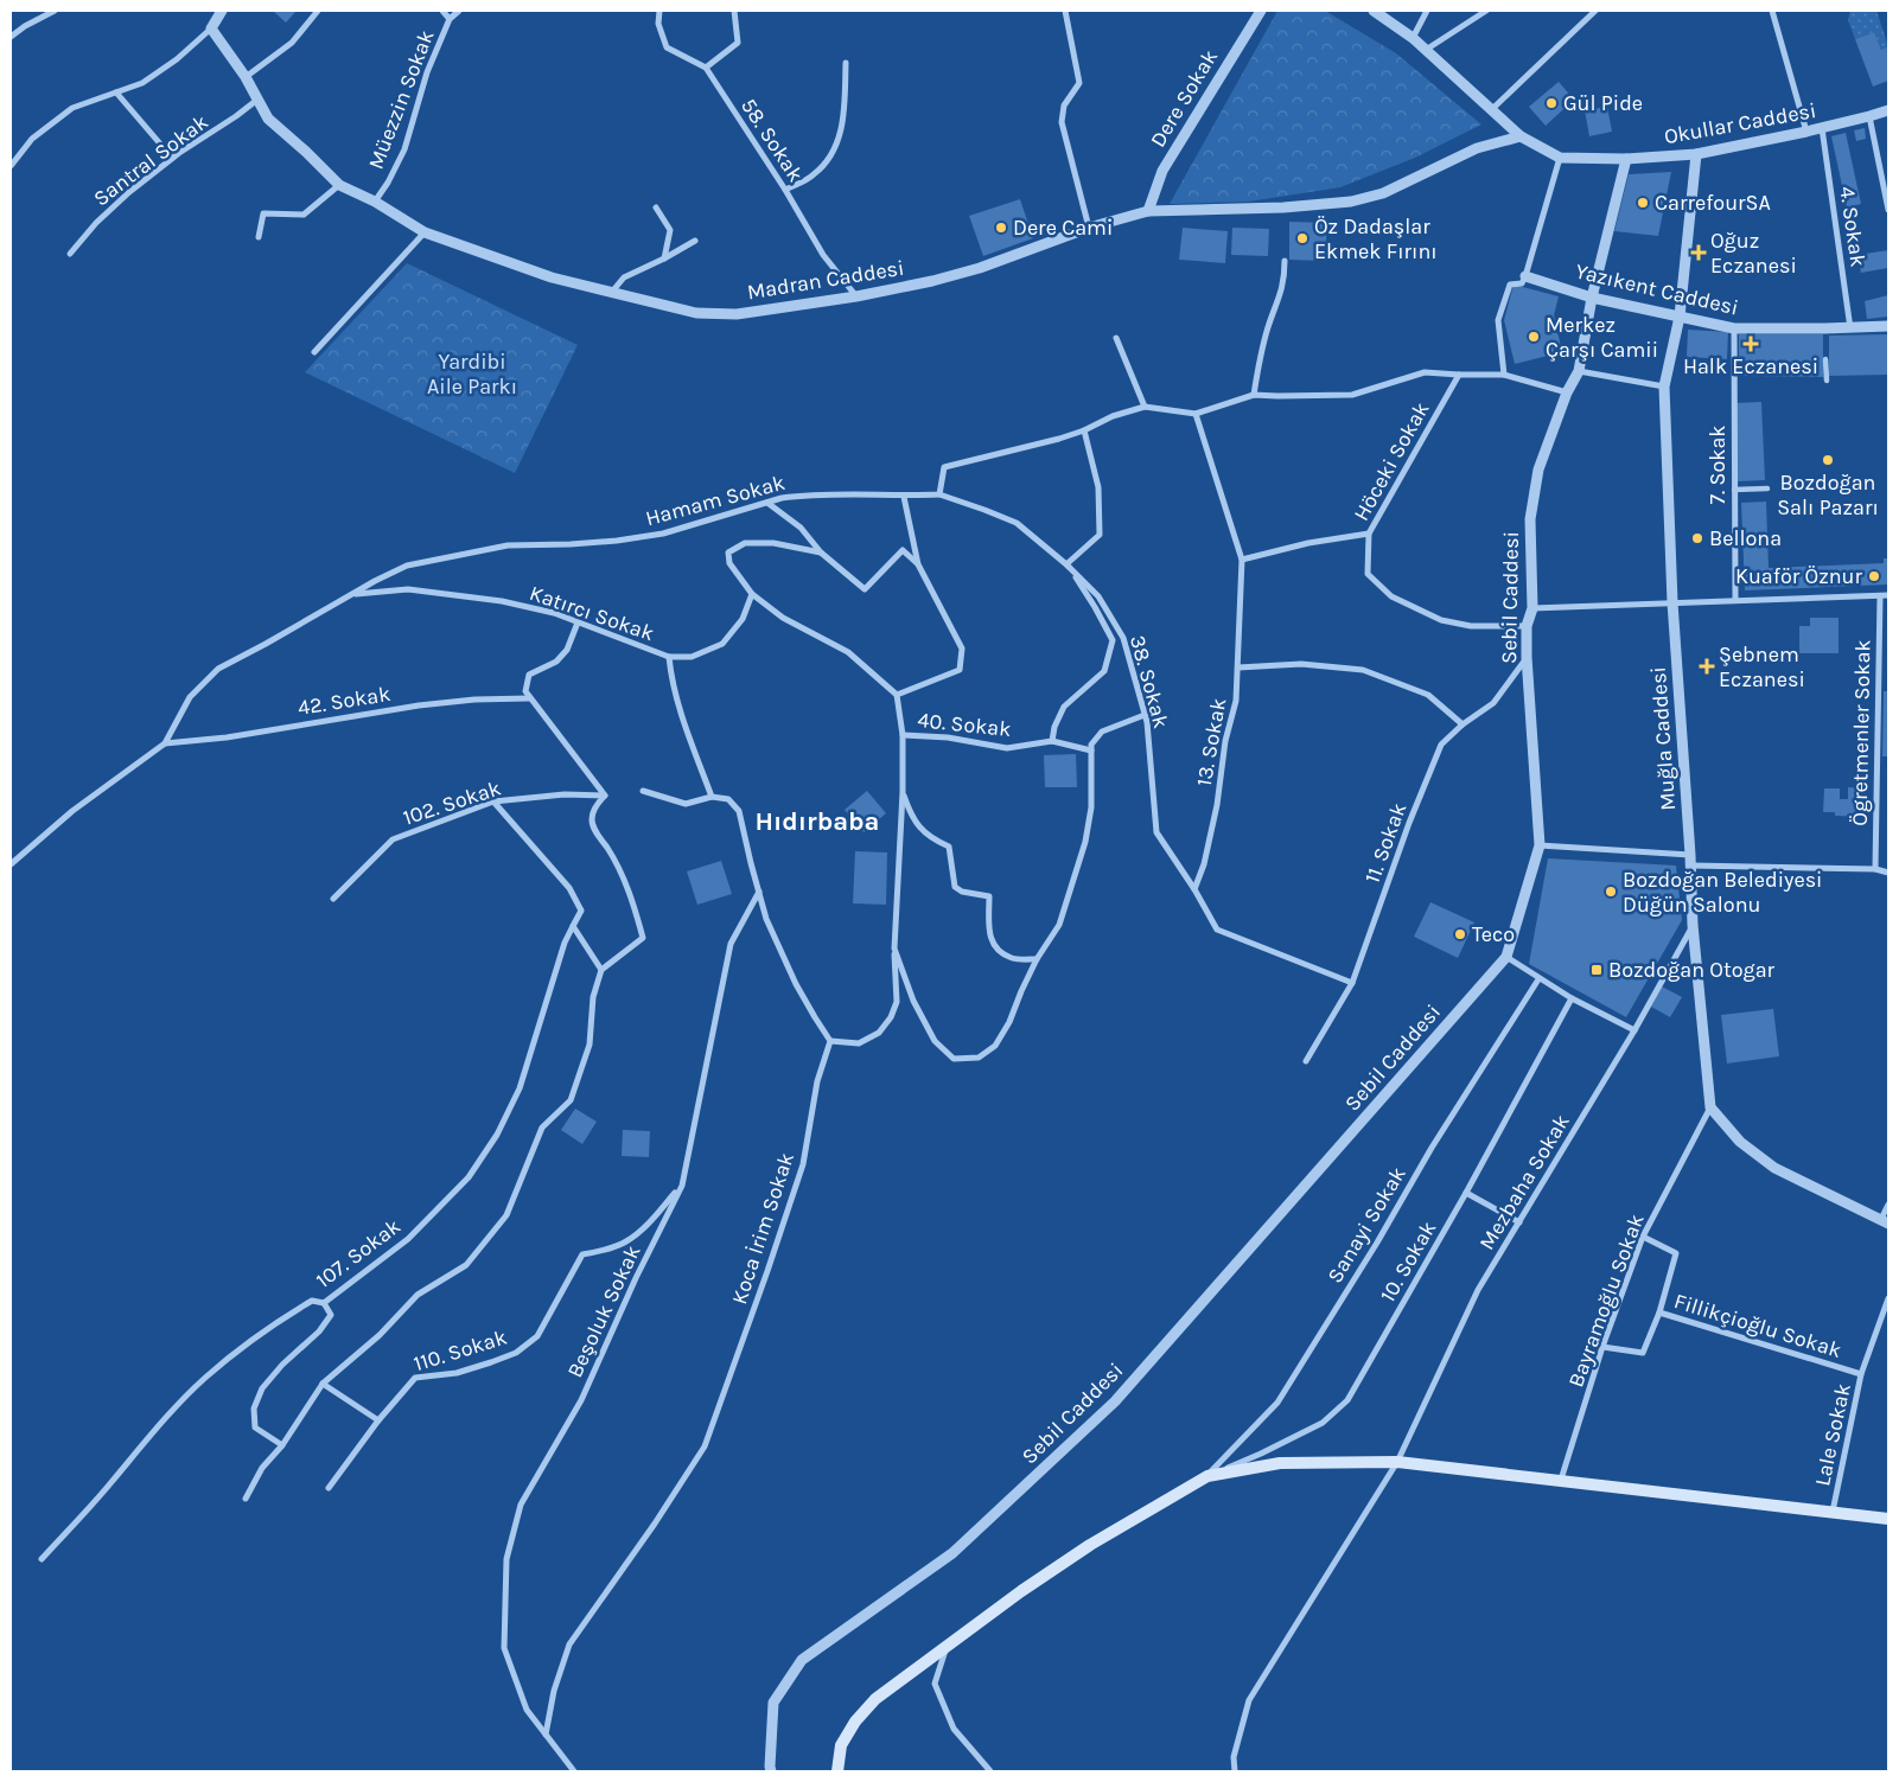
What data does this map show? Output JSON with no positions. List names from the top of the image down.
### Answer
{
  "streets": {
    "street": [
      "Dere Sokak",
      "Müezzin Sokak",
      "Okullar Caddesi",
      "58. Sokak",
      "Santral Sokak",
      "4. Sokak",
      "Madran Caddesi",
      "Yazıkent Caddesi",
      "Höceki Sokak",
      "7. Sokak",
      "Hamam Sokak",
      "Sebil Caddesi",
      "Katırcı Sokak",
      "38. Sokak",
      "42. Sokak",
      "40. Sokak",
      "Ögretmenler Sokak",
      "Muğla Caddesi",
      "13. Sokak",
      "102. Sokak",
      "11. Sokak",
      "Mezbaha Sokak",
      "Sanayi Sokak",
      "Koca İrim Sokak",
      "107. Sokak",
      "10. Sokak",
      "Bayramoğlu Sokak",
      "Beşoluk Sokak",
      "Fillikçioğlu Sokak",
      "110. Sokak",
      "Lale Sokak"
    ]
  },
  "crossings": [
    ["Dere Sokak", "Madran Caddesi"],
    ["Müezzin Sokak", "Madran Caddesi"],
    ["Okullar Caddesi", "4. Sokak"],
    ["Okullar Caddesi", "Sebil Caddesi"],
    ["Okullar Caddesi", "Muğla Caddesi"],
    ["58. Sokak", "Madran Caddesi"],
    ["Santral Sokak", "Madran Caddesi"],
    ["4. Sokak", "Yazıkent Caddesi"],
    ["Yazıkent Caddesi", "7. Sokak"],
    ["Yazıkent Caddesi", "Sebil Caddesi"],
    ["Yazıkent Caddesi", "Muğla Caddesi"],
    ["Höceki Sokak", "Sebil Caddesi"],
    ["Hamam Sokak", "Katırcı Sokak"],
    ["Hamam Sokak", "38. Sokak"],
    ["Hamam Sokak", "42. Sokak"],
    ["Sebil Caddesi", "11. Sokak"],
    ["38. Sokak", "13. Sokak"],
    ["Muğla Caddesi", "Mezbaha Sokak"],
    ["Muğla Caddesi", "Bayramoğlu Sokak"],
    ["Sanayi Sokak", "10. Sokak"],
    ["Koca İrim Sokak", "Beşoluk Sokak"],
    ["Bayramoğlu Sokak", "Fillikçioğlu Sokak"],
    ["Beşoluk Sokak", "110. Sokak"],
    ["Fillikçioğlu Sokak", "Lale Sokak"]
  ],
  "districts": ["Hıdırbaba"],
  "parks": ["Yardibi Aile Parkı"],
  "places": {
    "other": [
      "Gül Pide",
      "CarrefourSA",
      "Dere Cami",
      "Öz Dadaşlar Ekmek Fırını",
      "Merkez Çarşı Camii",
      "Bozdoğan Salı Pazarı",
      "Bellona",
      "Kuaför Öznur",
      "Bozdoğan Belediyesi Düğün Salonu",
      "Teco"
    ],
    "health": ["Oğuz Eczanesi", "Halk Eczanesi", "Şebnem Eczanesi"],
    "transit": ["Bozdoğan Otogar"]
  }
}
